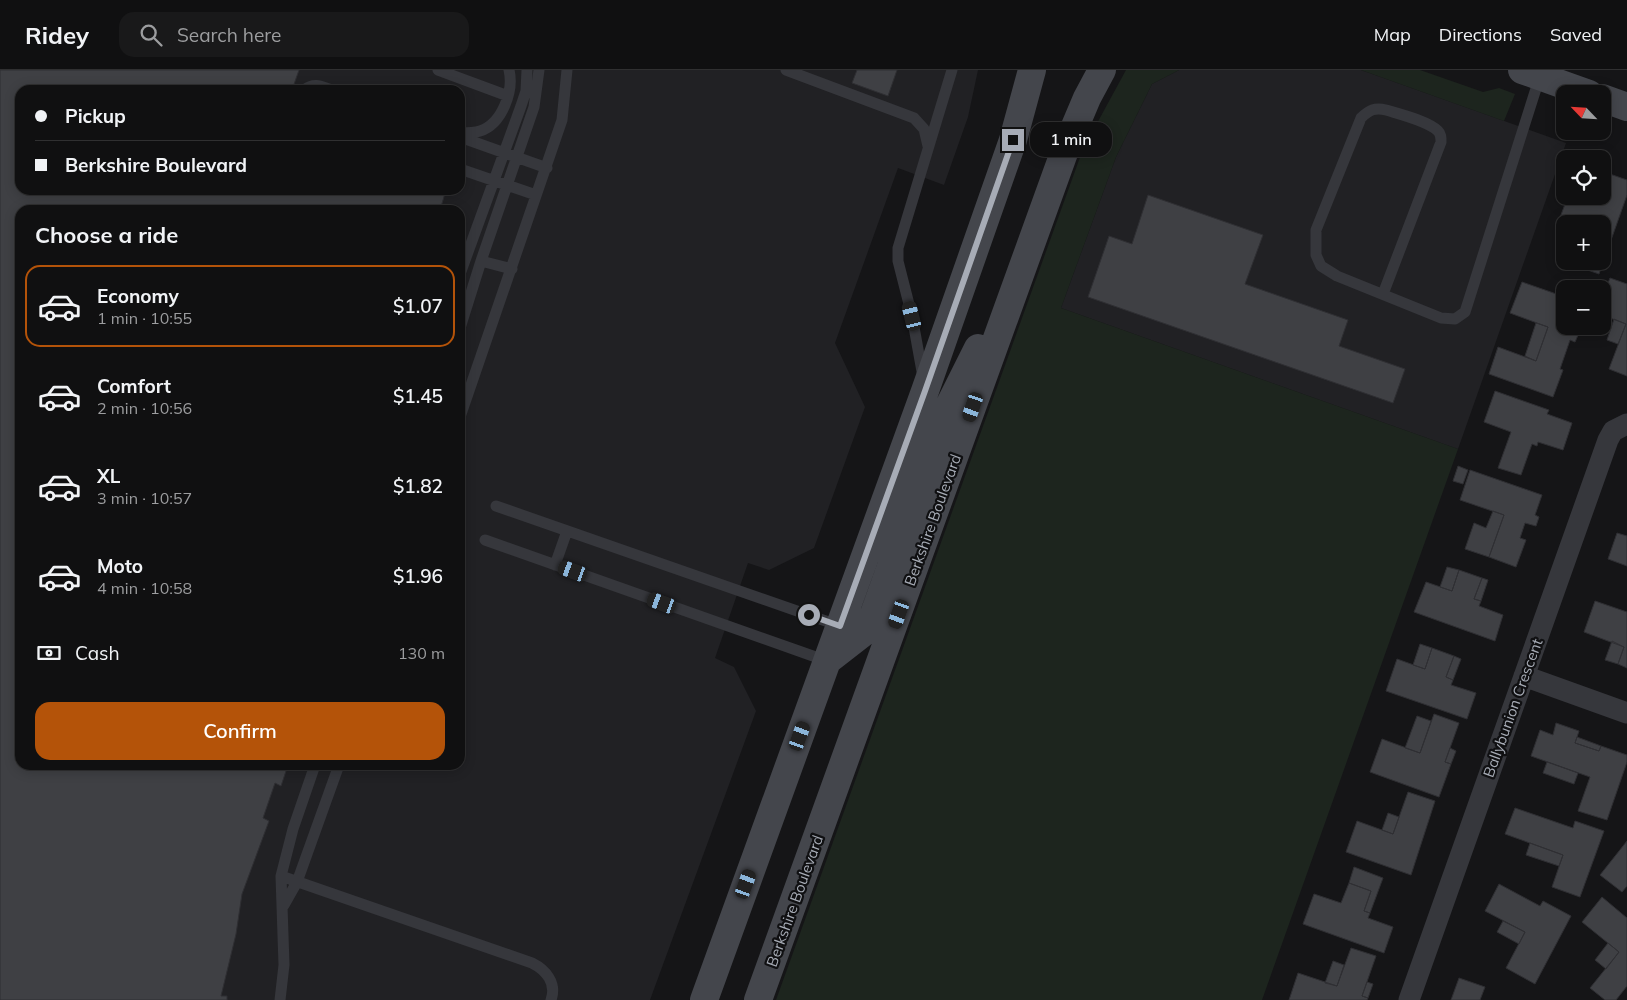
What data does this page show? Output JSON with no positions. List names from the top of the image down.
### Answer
{
  "streets": {
    "street": ["Berkshire Boulevard", "Ballybunion Crescent"]
  },
  "north": "top left",
  "page": {
    "header": "Ridey",
    "search": "Search here",
    "nav": ["Map", "Directions", "Saved"],
    "map_buttons": ["+", "−"],
    "banner": ["Pickup", "Berkshire Boulevard"],
    "bubble": "1 min",
    "heading": "Choose a ride",
    "list": [
      {
        "name": "Economy",
        "note": "1 min · 10:55",
        "value": "$1.07"
      },
      {
        "name": "Comfort",
        "note": "2 min · 10:56",
        "value": "$1.45"
      },
      {
        "name": "XL",
        "note": "3 min · 10:57",
        "value": "$1.82"
      },
      {
        "name": "Moto",
        "note": "4 min · 10:58",
        "value": "$1.96"
      }
    ],
    "pay": ["Cash", "130 m"],
    "buttons": "Confirm"
  }
}
